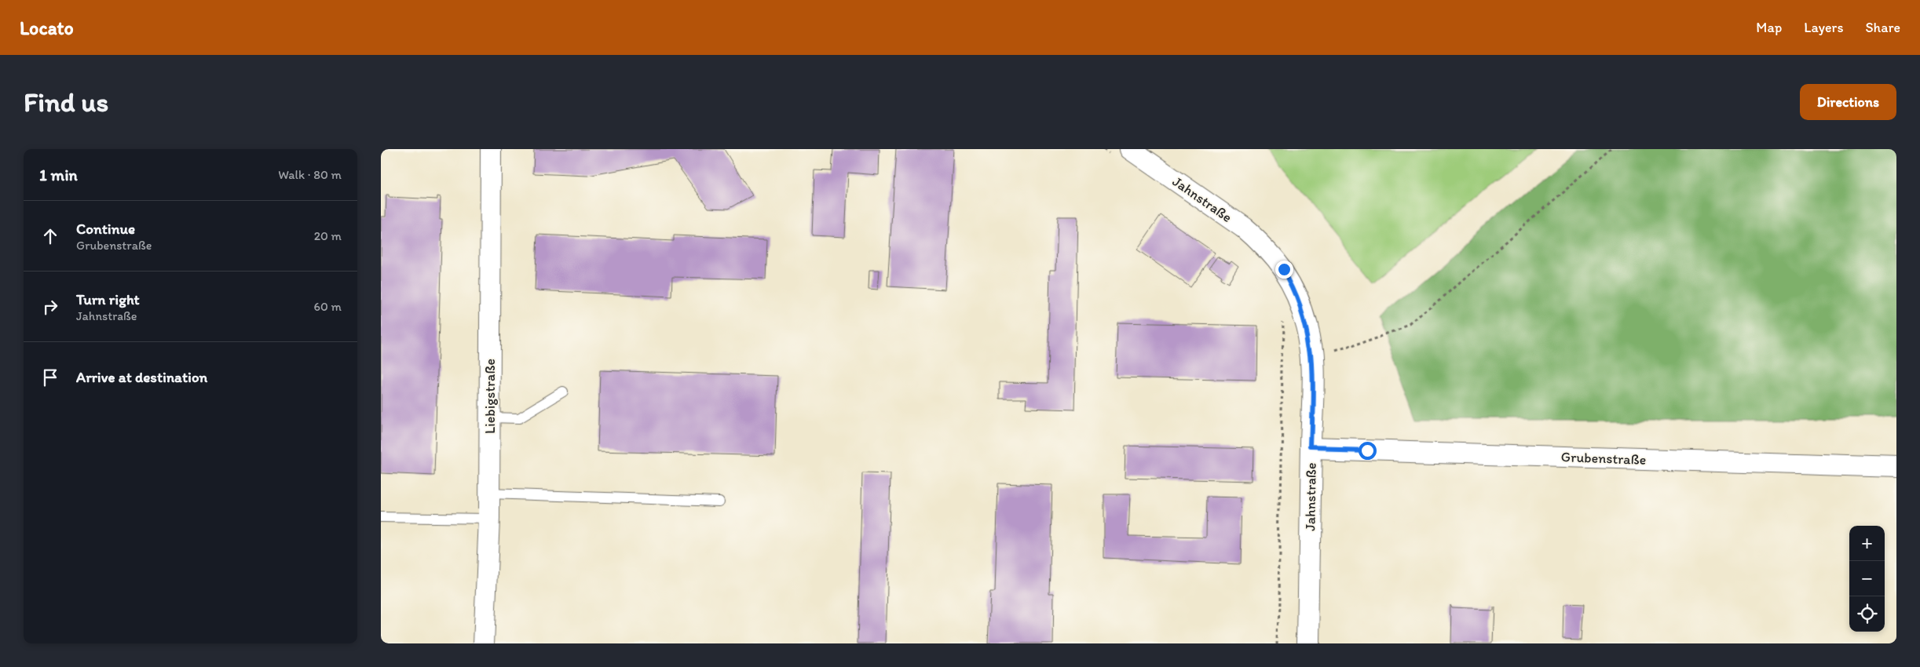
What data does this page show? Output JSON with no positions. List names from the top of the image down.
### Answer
{
  "streets": {
    "street": ["Jahnstraße", "Liebigstraße", "Grubenstraße"]
  },
  "crossings": [
    ["Jahnstraße", "Grubenstraße"]
  ],
  "page": {
    "header": "Locato",
    "nav": ["Map", "Layers", "Share"],
    "buttons": "Directions",
    "title": "Find us",
    "heading": ["1 min", "Walk · 80 m"],
    "list": [
      ["Continue", "Grubenstraße", "20 m"],
      ["Turn right", "Jahnstraße", "60 m"],
      "Arrive at destination"
    ],
    "map_buttons": ["+", "−"]
  }
}
